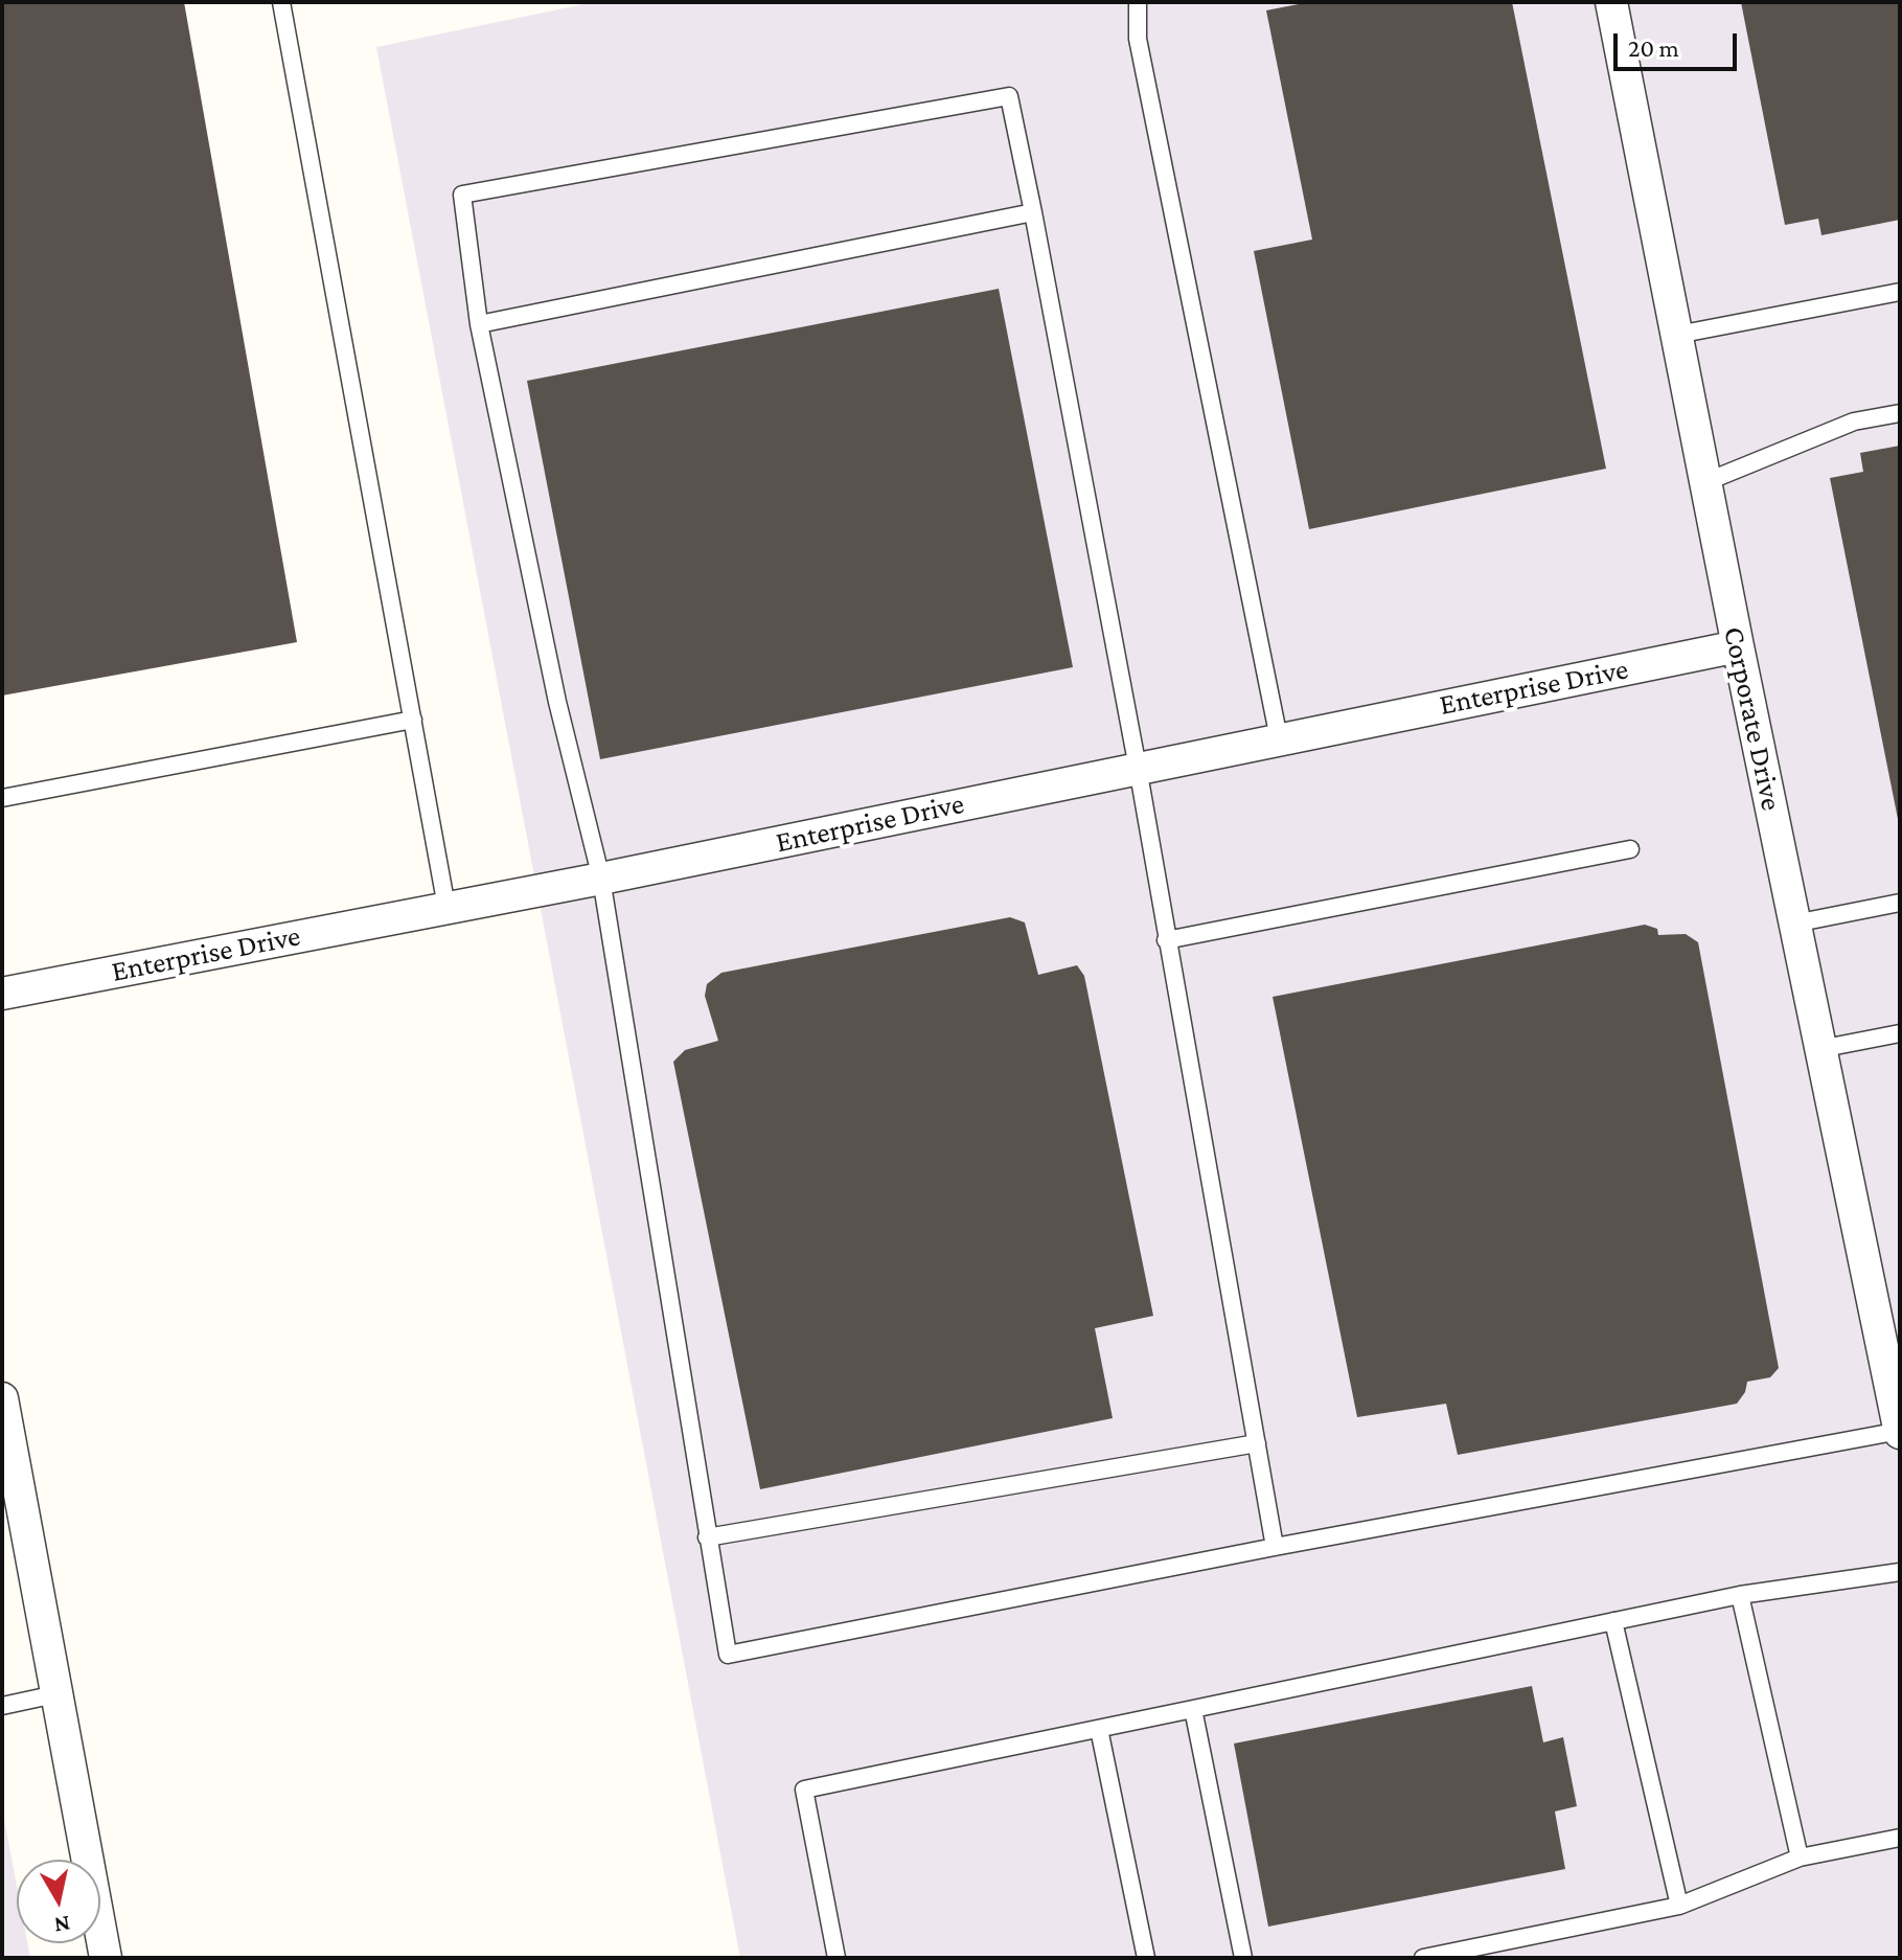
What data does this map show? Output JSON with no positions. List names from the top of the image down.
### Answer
{
  "streets": {
    "street": ["Enterprise Drive", "Corporate Drive"]
  },
  "crossings": [
    ["Enterprise Drive", "Corporate Drive"]
  ],
  "scale_bar": "20 m",
  "north": "bottom"
}
